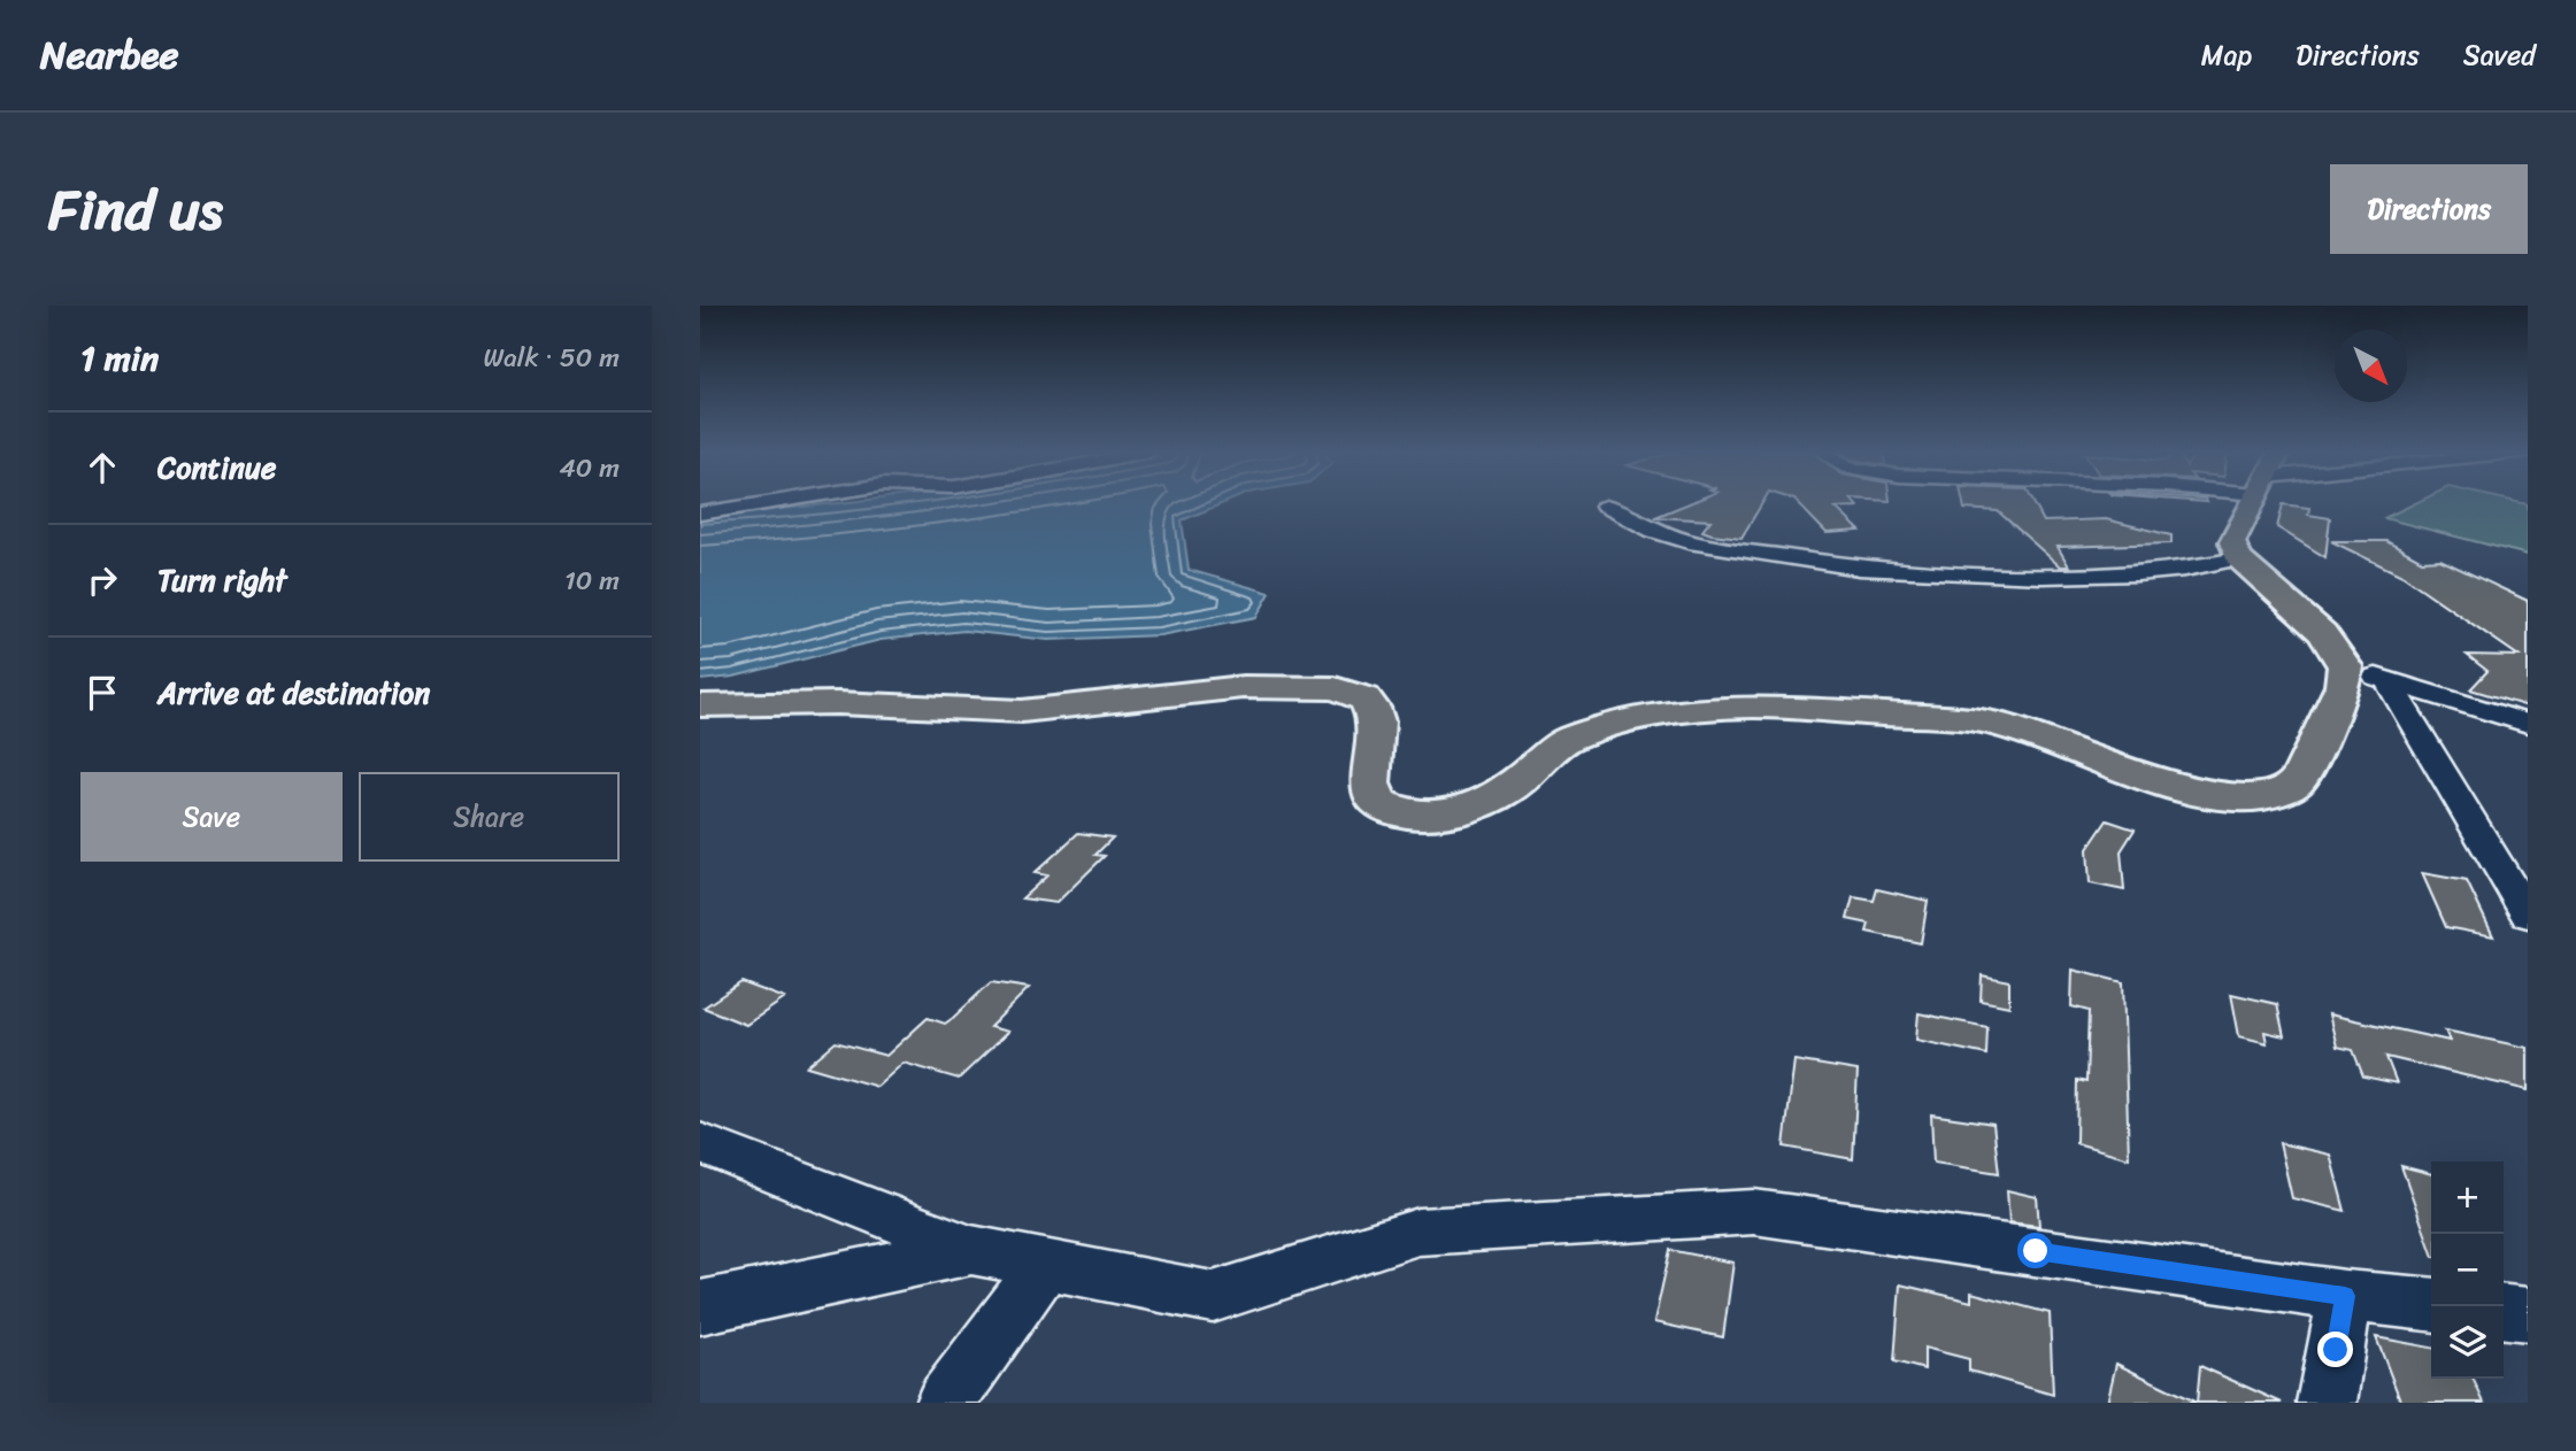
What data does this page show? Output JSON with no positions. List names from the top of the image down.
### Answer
{
  "north": "bottom right",
  "page": {
    "header": "Nearbee",
    "nav": ["Map", "Directions", "Saved"],
    "title": "Find us",
    "buttons": [
      "Directions",
      ["Save", "Share"]
    ],
    "heading": ["1 min", "Walk · 50 m"],
    "list": [
      ["Continue", "40 m"],
      ["Turn right", "10 m"],
      "Arrive at destination"
    ],
    "map_buttons": ["+", "−"]
  }
}
